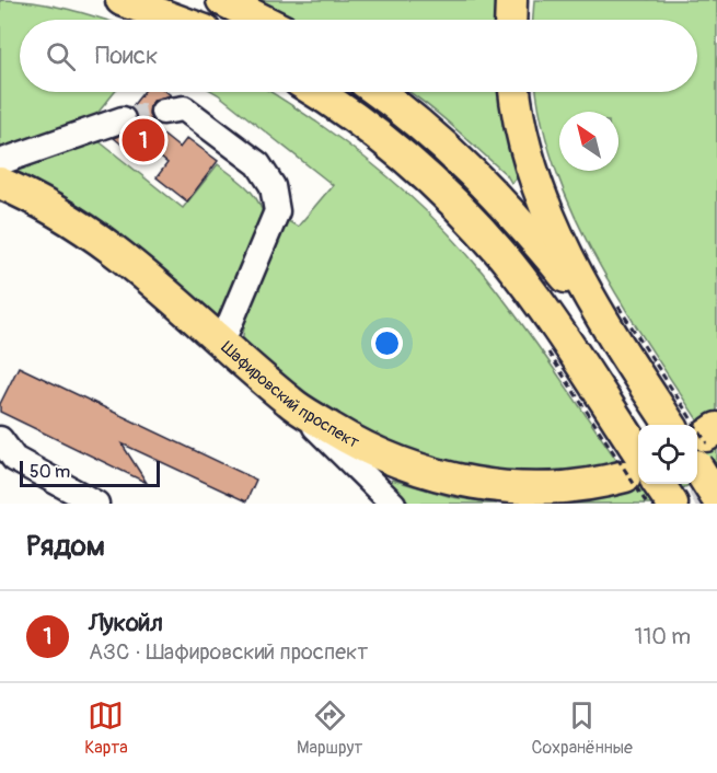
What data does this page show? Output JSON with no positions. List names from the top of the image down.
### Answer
{
  "streets": {
    "main road": ["Шафировский проспект"]
  },
  "scale_bar": "50 m",
  "north": "top left",
  "page": {
    "search": "Поиск",
    "pins": "1",
    "scale": "50 m",
    "heading": "Рядом",
    "list": [
      {
        "mark": "1",
        "name": "Лукойл",
        "note": "АЗС · Шафировский проспект",
        "value": "110 m"
      }
    ],
    "nav": ["Карта", "Маршрут", "Сохранённые"]
  }
}
